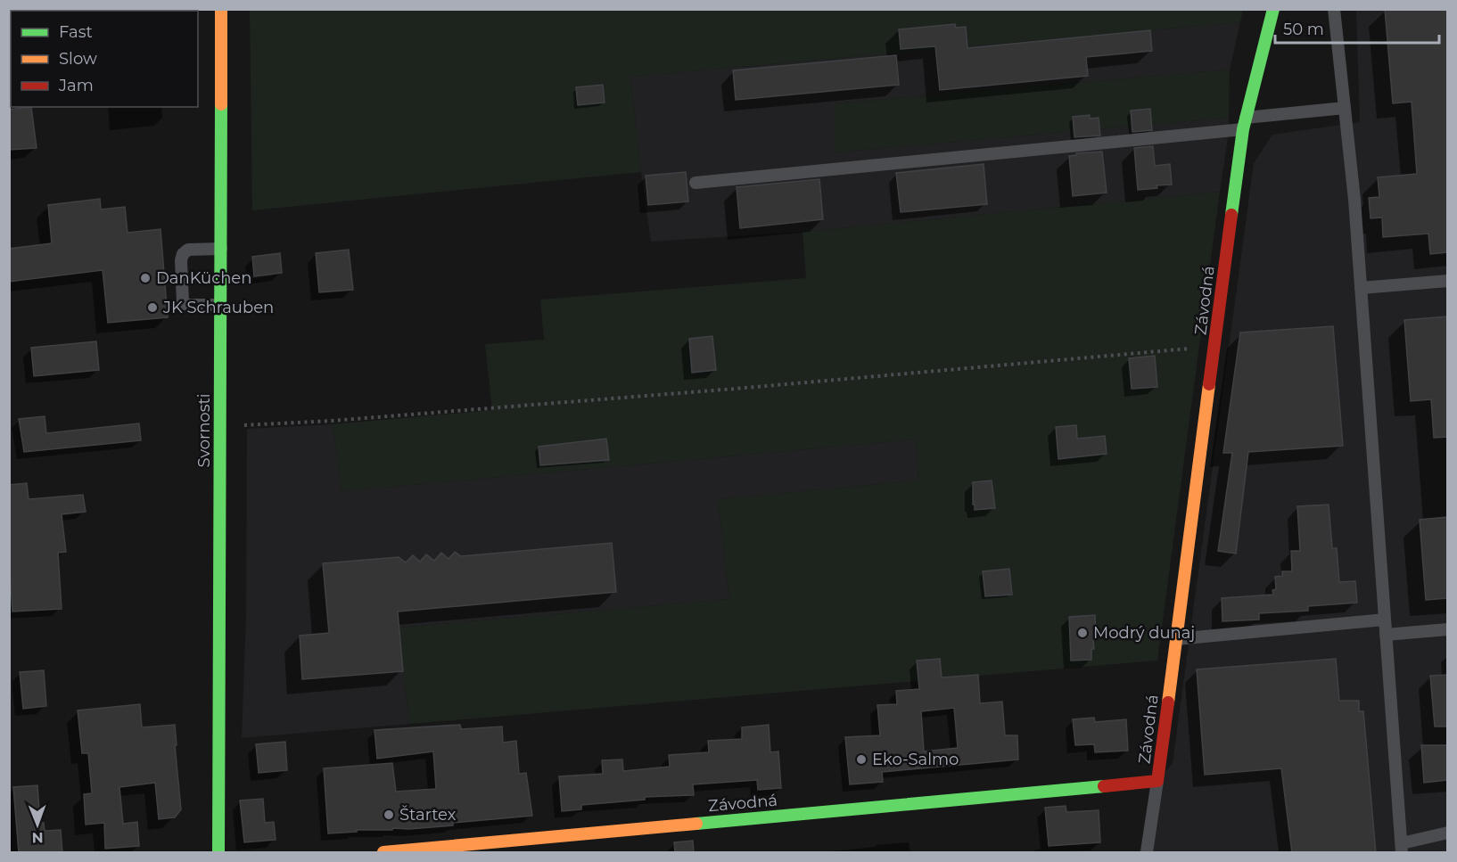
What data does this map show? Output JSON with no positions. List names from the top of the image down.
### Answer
{
  "streets": {
    "street": ["Závodná", "Svornosti"]
  },
  "places": [
    "DanKüchen",
    "JK Schrauben",
    "Modrý dunaj",
    "Eko-Salmo",
    "Štartex"
  ],
  "legend": ["Fast", "Slow", "Jam"],
  "scale_bar": "50 m",
  "north": "bottom"
}
